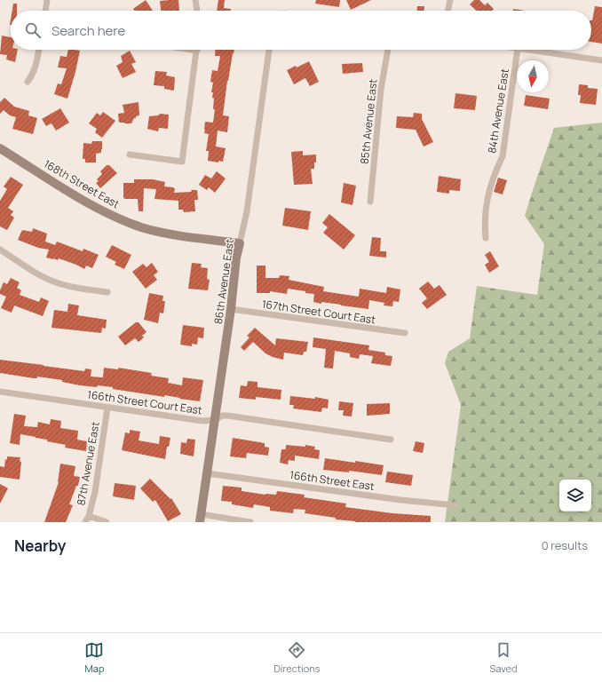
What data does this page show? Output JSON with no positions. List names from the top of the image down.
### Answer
{
  "streets": {
    "street": [
      "84th Avenue East",
      "85th Avenue East",
      "168th Street East",
      "86th Avenue East",
      "167th Street Court East",
      "166th Street Court East",
      "87th Avenue East",
      "166th Street East"
    ]
  },
  "crossings": [
    ["168th Street East", "86th Avenue East"],
    ["86th Avenue East", "167th Street Court East"],
    ["86th Avenue East", "166th Street Court East"],
    ["86th Avenue East", "166th Street East"],
    ["166th Street Court East", "87th Avenue East"]
  ],
  "north": "bottom",
  "page": {
    "search": "Search here",
    "heading": ["Nearby", "0 results"],
    "nav": ["Map", "Directions", "Saved"]
  }
}
